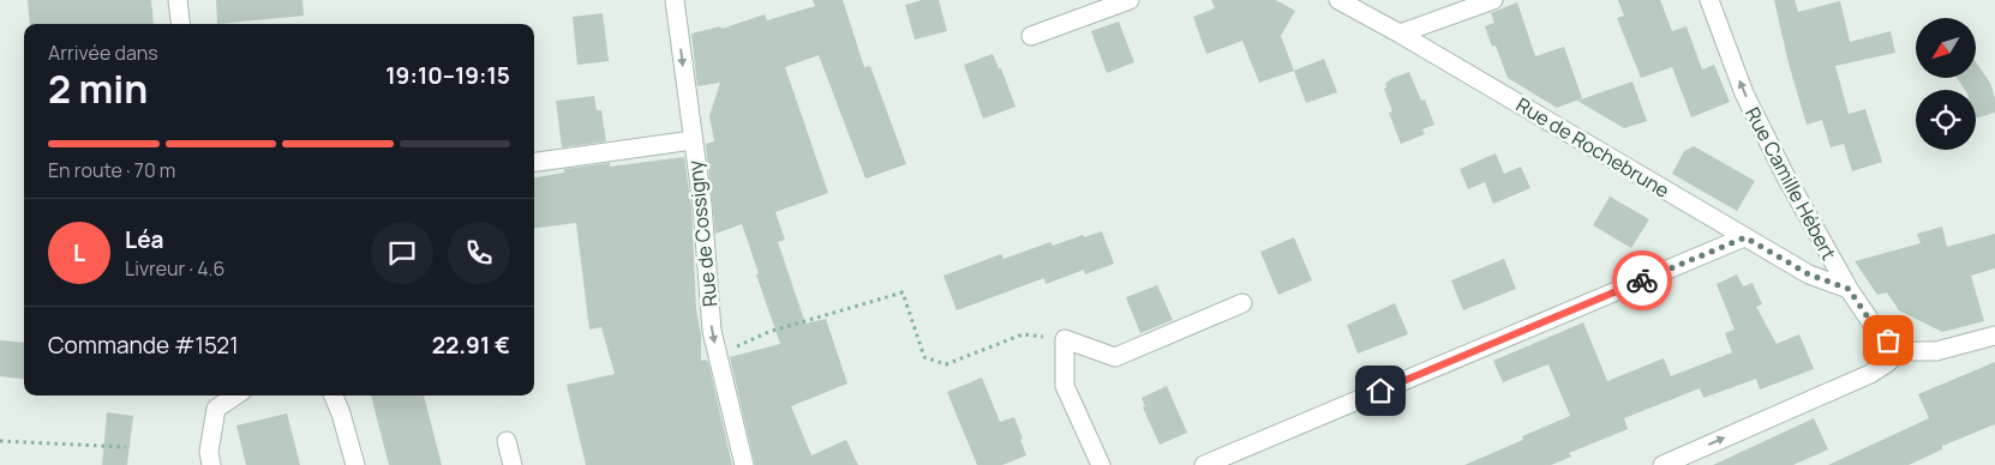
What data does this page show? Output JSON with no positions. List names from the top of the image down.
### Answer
{
  "streets": {
    "street": ["Rue de Rochebrune", "Rue Camille Hébert", "Rue de Cossigny"]
  },
  "crossings": [
    ["Rue de Rochebrune", "Rue Camille Hébert"]
  ],
  "one_way": ["Rue Camille Hébert", "Rue de Cossigny"],
  "north": "bottom left",
  "page": {
    "heading": ["2 min", "Arrivée dans", "19:10–19:15"],
    "panel": [
      "Léa",
      "Livreur · 4.6",
      "Commande #1521",
      "22.91 €"
    ],
    "bar": "En route · 70 m",
    "round": "L"
  }
}
